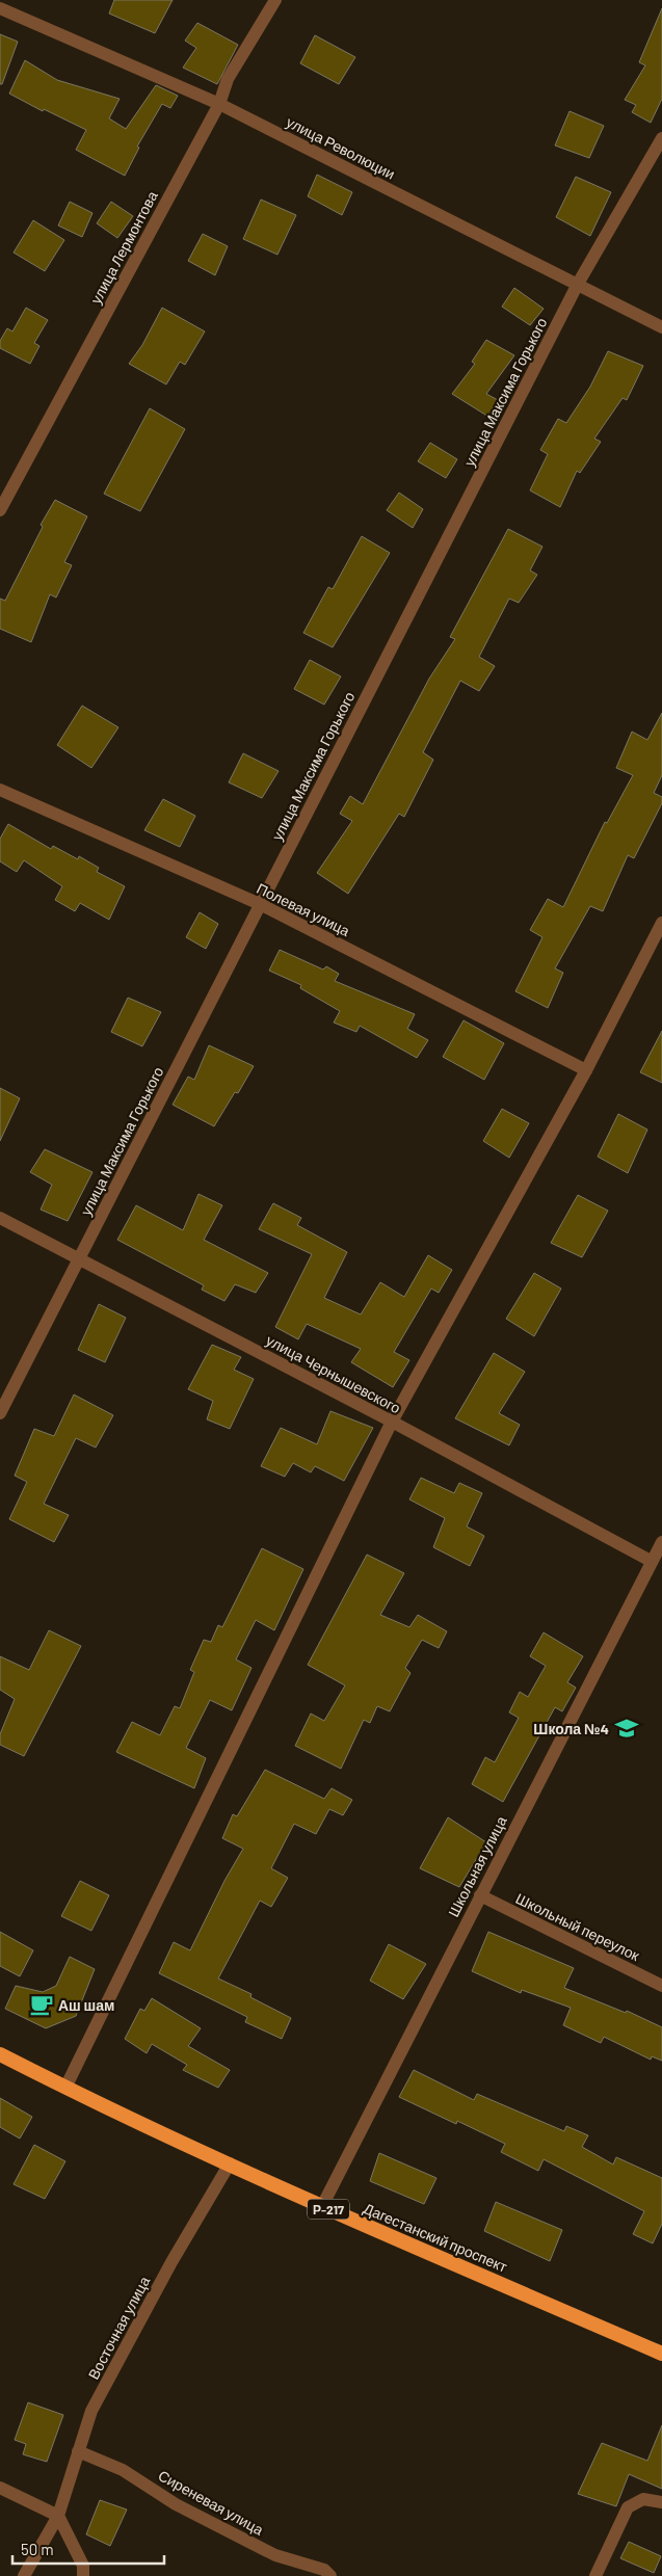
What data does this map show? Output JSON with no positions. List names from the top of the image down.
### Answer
{
  "streets": {
    "highway": ["Р-217", "Дагестанский проспект"],
    "street": [
      "улица Революции",
      "улица Лермонтова",
      "улица Максима Горького",
      "Полевая улица",
      "улица Чернышевского",
      "Школьная улица",
      "Школьный переулок",
      "Восточная улица",
      "Сиреневая улица"
    ]
  },
  "crossings": [
    ["улица Революции", "улица Лермонтова"],
    ["улица Революции", "улица Максима Горького"],
    ["улица Максима Горького", "Полевая улица"],
    ["улица Максима Горького", "улица Чернышевского"],
    ["улица Чернышевского", "Школьная улица"],
    ["Школьная улица", "Школьный переулок"],
    ["Школьная улица", "Дагестанский проспект"],
    ["Дагестанский проспект", "Восточная улица"],
    ["Восточная улица", "Сиреневая улица"]
  ],
  "places": {
    "school or university": ["Школа №4"],
    "cafe": ["Аш шам"]
  },
  "scale_bar": "50 m"
}
